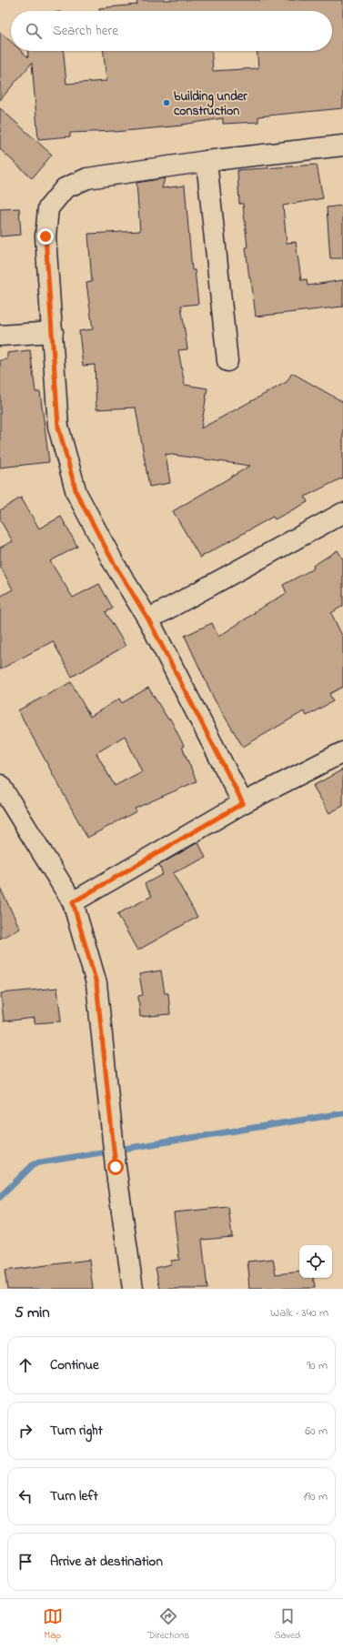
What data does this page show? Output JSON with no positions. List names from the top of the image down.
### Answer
{
  "places": ["building under construction"],
  "page": {
    "search": "Search here",
    "heading": ["5 min", "Walk · 340 m"],
    "list": [
      ["Continue", "90 m"],
      ["Turn right", "60 m"],
      ["Turn left", "190 m"],
      "Arrive at destination"
    ],
    "nav": ["Map", "Directions", "Saved"]
  }
}
